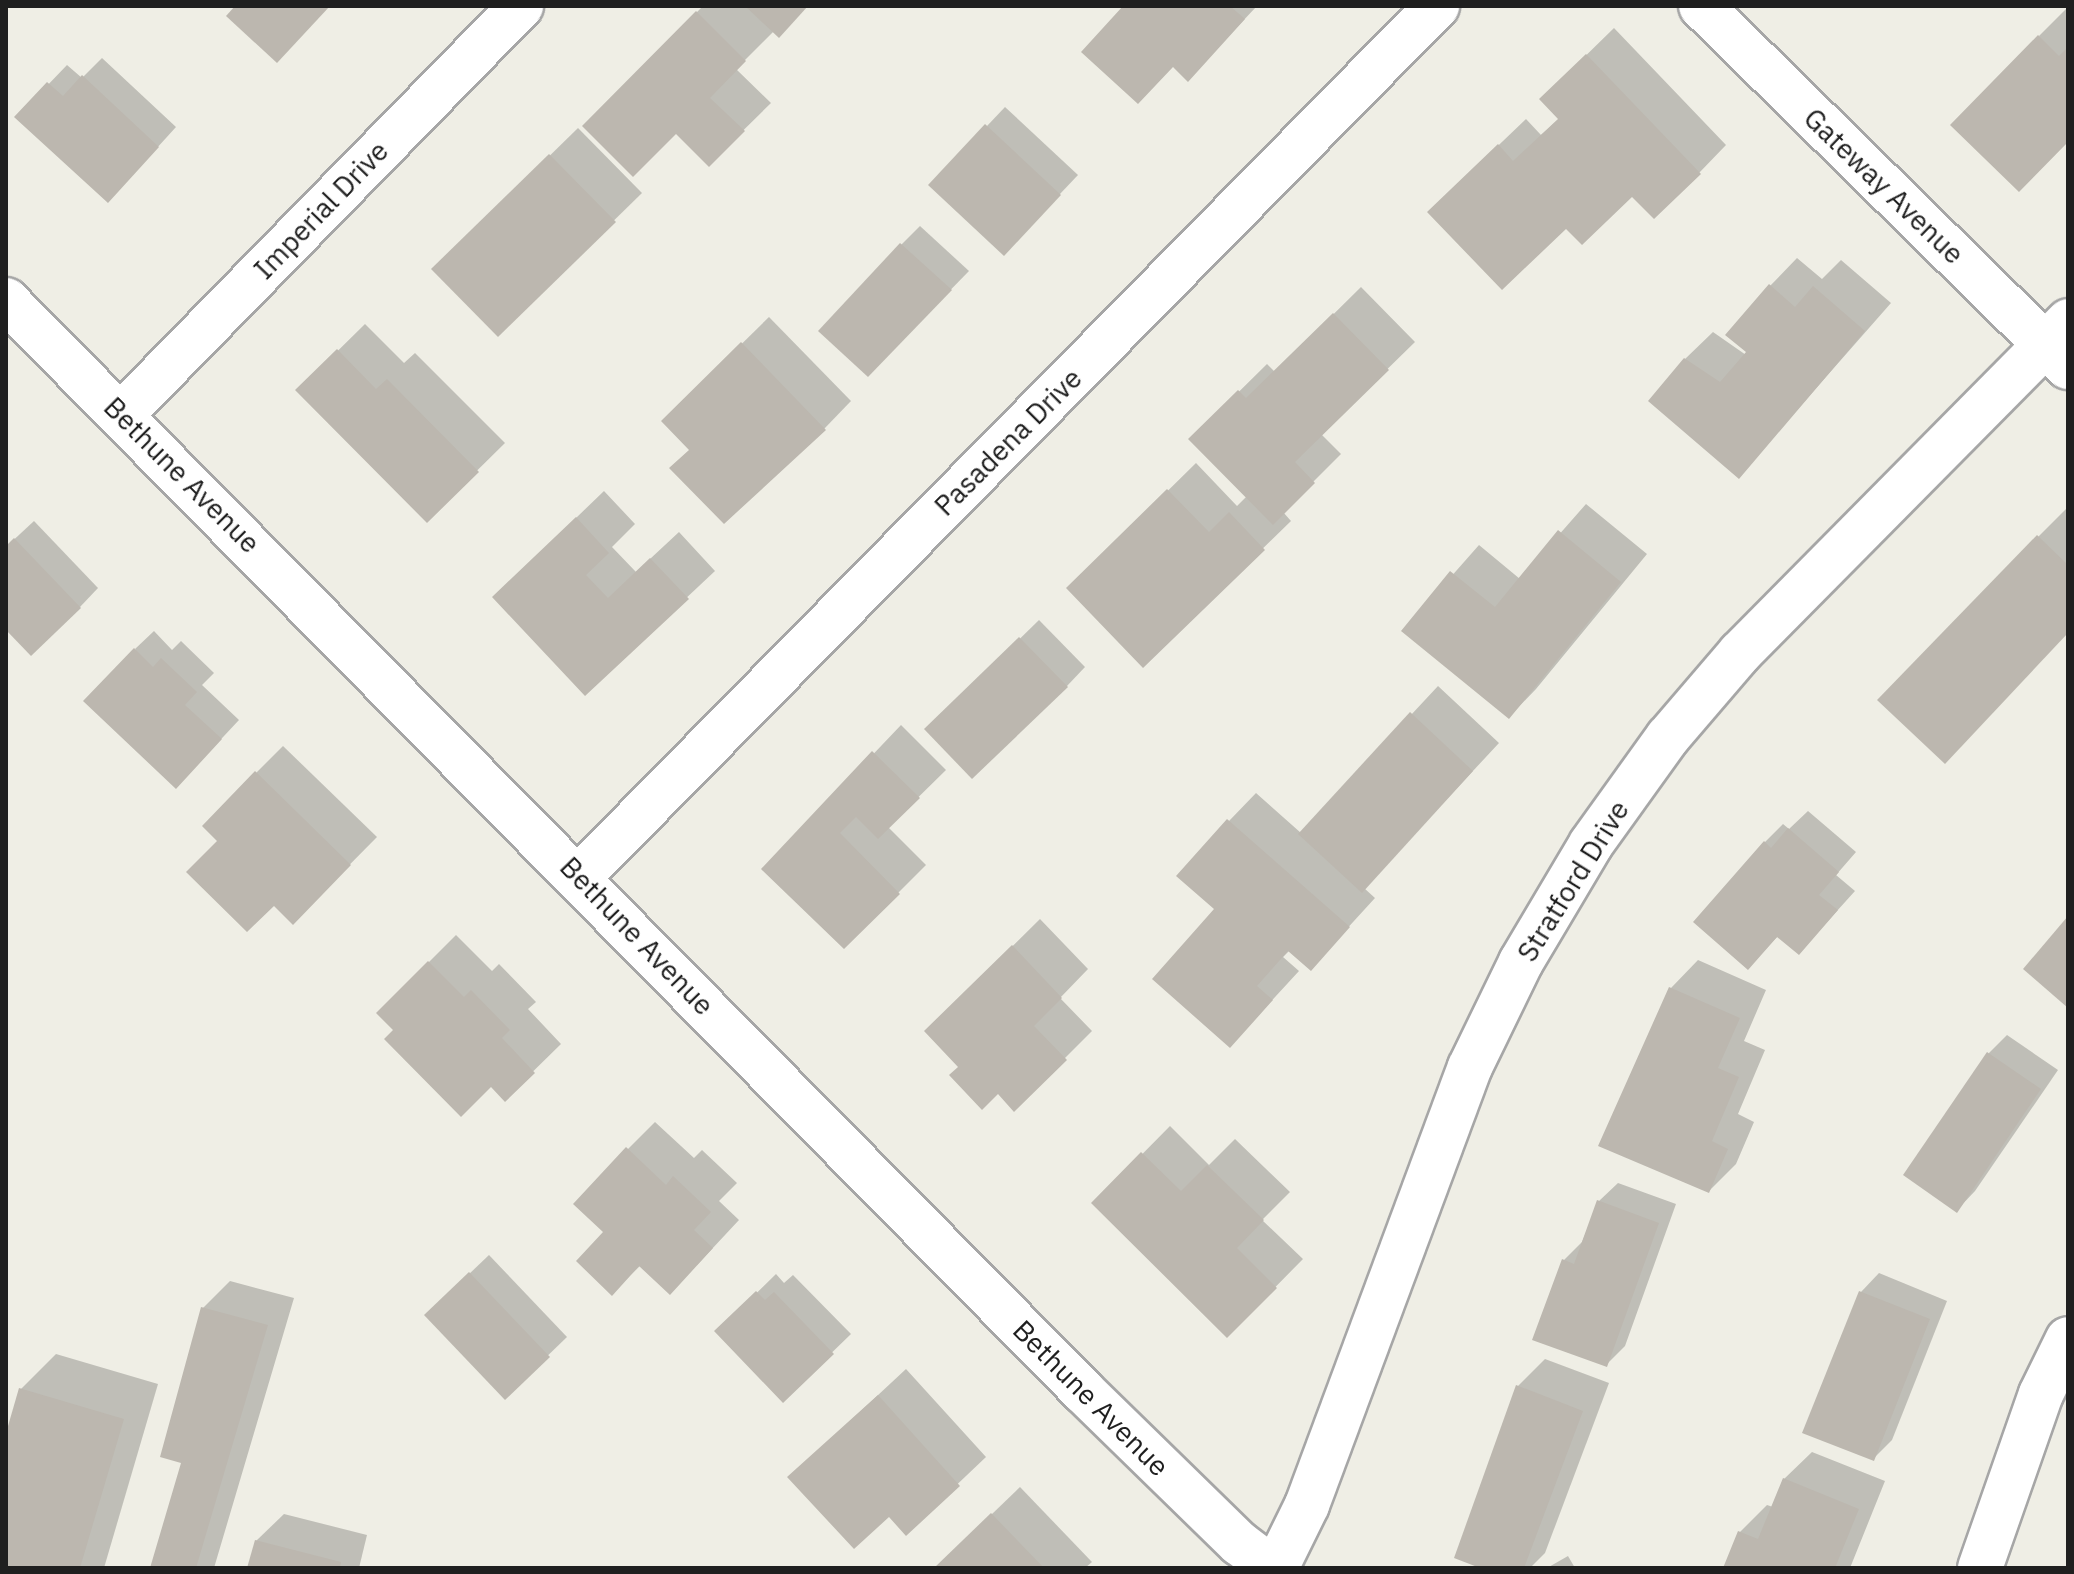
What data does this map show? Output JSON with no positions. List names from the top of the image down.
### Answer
{
  "streets": {
    "street": [
      "Gateway Avenue",
      "Imperial Drive",
      "Pasadena Drive",
      "Bethune Avenue",
      "Stratford Drive"
    ]
  },
  "crossings": [
    ["Gateway Avenue", "Stratford Drive"],
    ["Imperial Drive", "Bethune Avenue"],
    ["Pasadena Drive", "Bethune Avenue"],
    ["Bethune Avenue", "Stratford Drive"]
  ]
}
